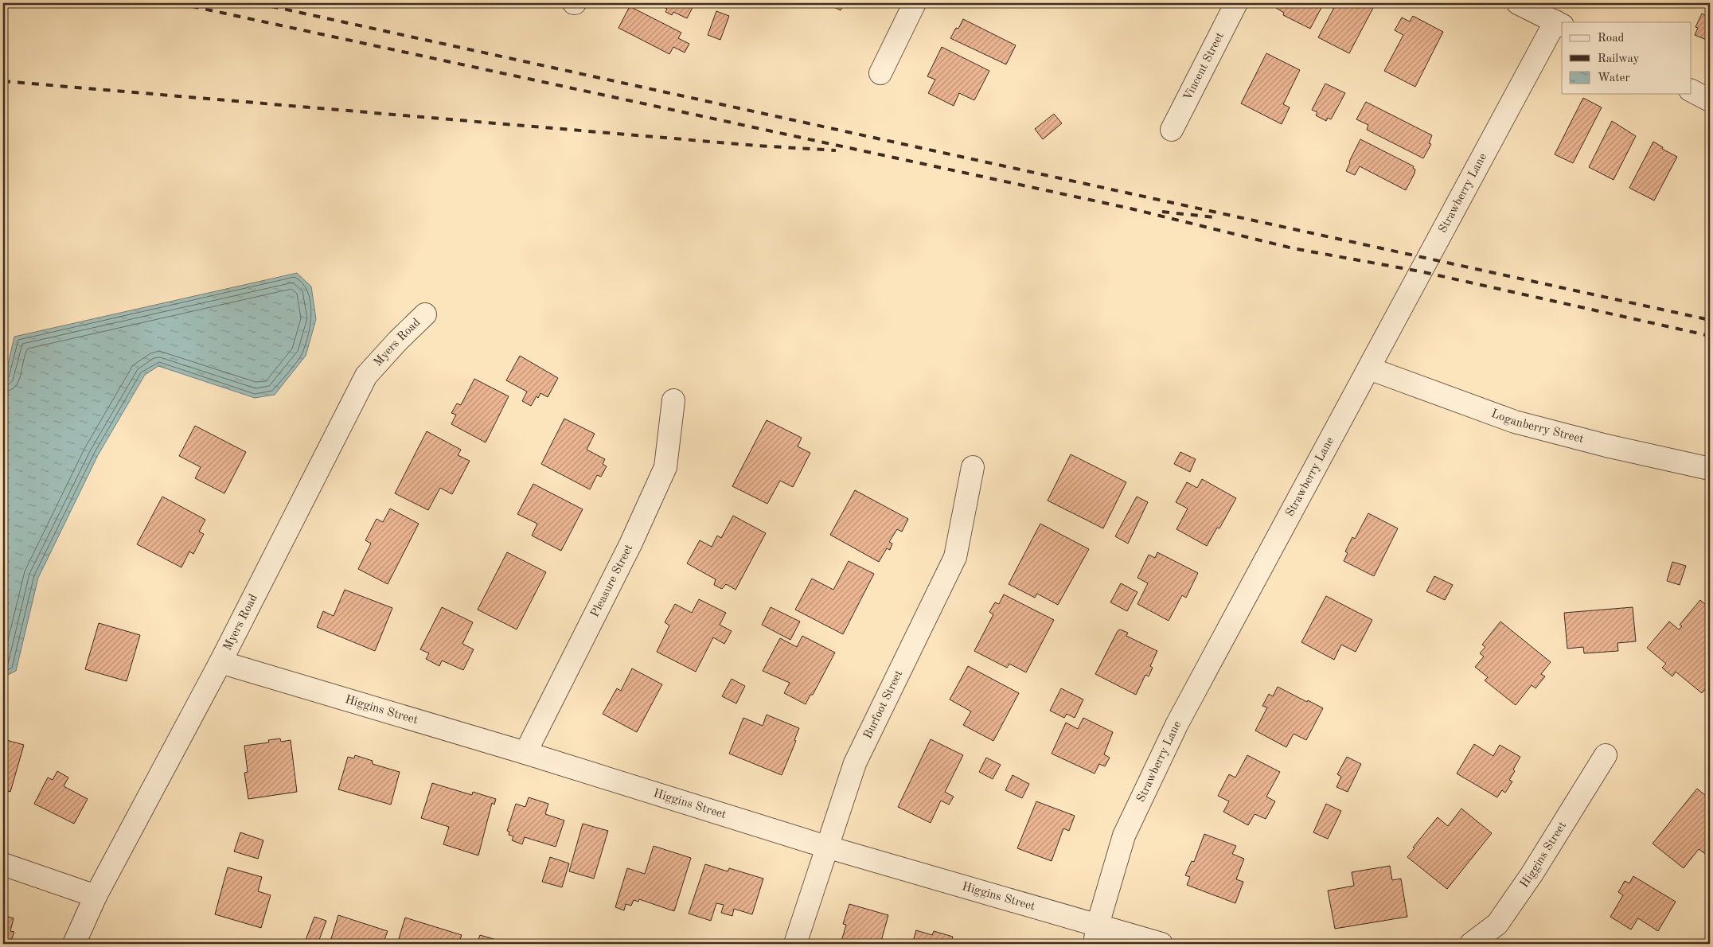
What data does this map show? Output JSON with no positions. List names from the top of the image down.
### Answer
{
  "streets": {
    "street": [
      "Vincent Street",
      "Strawberry Lane",
      "Myers Road",
      "Loganberry Street",
      "Pleasure Street",
      "Burfoot Street",
      "Higgins Street"
    ]
  },
  "crossings": [
    ["Strawberry Lane", "Loganberry Street"],
    ["Strawberry Lane", "Higgins Street"],
    ["Myers Road", "Higgins Street"],
    ["Pleasure Street", "Higgins Street"],
    ["Burfoot Street", "Higgins Street"]
  ],
  "legend": ["Road", "Railway", "Water"]
}
